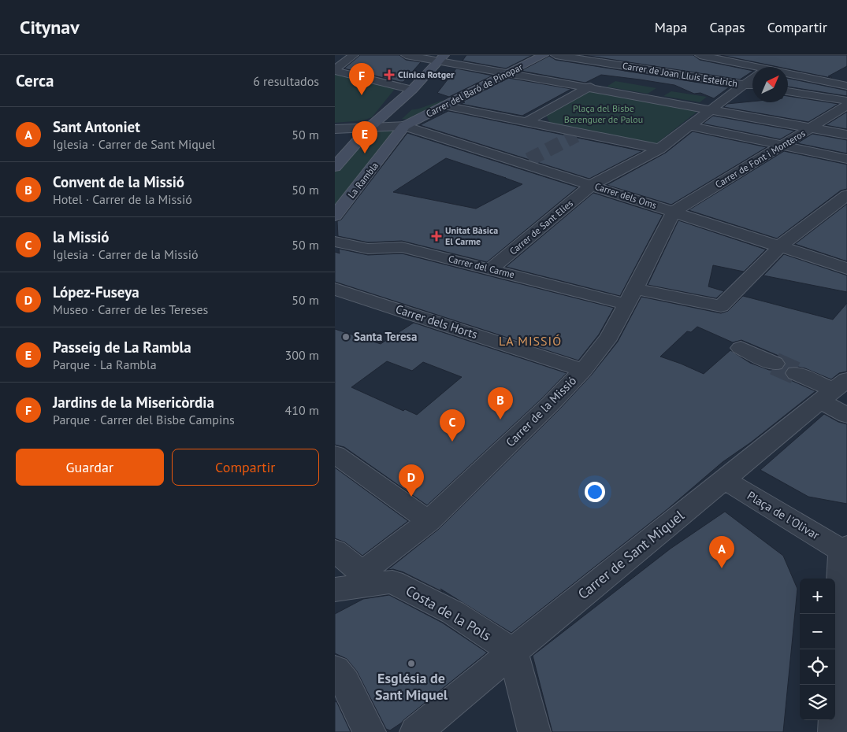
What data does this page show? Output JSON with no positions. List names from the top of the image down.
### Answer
{
  "streets": {
    "street": [
      "Carrer de Joan Lluís Estelrich",
      "Carrer del Baró de Pinopar",
      "Carrer de Font i Monteros",
      "La Rambla",
      "Carrer dels Oms",
      "Carrer de Sant Elies",
      "Carrer del Carme",
      "Carrer dels Horts",
      "Carrer de la Missió",
      "Plaça de l'Olivar",
      "Carrer de Sant Miquel",
      "Costa de la Pols"
    ]
  },
  "crossings": [
    ["Carrer del Baró de Pinopar", "La Rambla"],
    ["Carrer del Baró de Pinopar", "Carrer dels Oms"],
    ["Carrer de Font i Monteros", "Carrer dels Oms"],
    ["Carrer de Font i Monteros", "Carrer de la Missió"],
    ["La Rambla", "Carrer dels Oms"],
    ["Carrer dels Oms", "Carrer de Sant Elies"],
    ["Carrer dels Oms", "Carrer del Carme"],
    ["Carrer dels Oms", "Carrer de la Missió"],
    ["Carrer de Sant Elies", "Carrer del Carme"],
    ["Carrer del Carme", "Carrer de la Missió"],
    ["Carrer dels Horts", "Carrer de la Missió"],
    ["Plaça de l'Olivar", "Carrer de Sant Miquel"],
    ["Carrer de Sant Miquel", "Costa de la Pols"]
  ],
  "districts": ["LA MISSIÓ"],
  "parks": ["Plaça del Bisbe Berenguer de Palou"],
  "places": {
    "health": ["Clínica Rotger", "Unitat Bàsica El Carme"],
    "other": ["Santa Teresa", "Església de Sant Miquel"]
  },
  "north": "top right",
  "page": {
    "header": "Citynav",
    "nav": ["Mapa", "Capas", "Compartir"],
    "heading": ["Cerca", "6 resultados"],
    "pins": [
      "F",
      "E",
      "B",
      "C",
      "D",
      "A"
    ],
    "list": [
      {
        "mark": "A",
        "name": "Sant Antoniet",
        "note": "Iglesia · Carrer de Sant Miquel",
        "value": "50 m"
      },
      {
        "mark": "B",
        "name": "Convent de la Missió",
        "note": "Hotel · Carrer de la Missió",
        "value": "50 m"
      },
      {
        "mark": "C",
        "name": "la Missió",
        "note": "Iglesia · Carrer de la Missió",
        "value": "50 m"
      },
      {
        "mark": "D",
        "name": "López-Fuseya",
        "note": "Museo · Carrer de les Tereses",
        "value": "50 m"
      },
      {
        "mark": "E",
        "name": "Passeig de La Rambla",
        "note": "Parque · La Rambla",
        "value": "300 m"
      },
      {
        "mark": "F",
        "name": "Jardins de la Misericòrdia",
        "note": "Parque · Carrer del Bisbe Campins",
        "value": "410 m"
      }
    ],
    "buttons": ["Guardar", "Compartir"],
    "map_buttons": ["+", "−"]
  }
}
